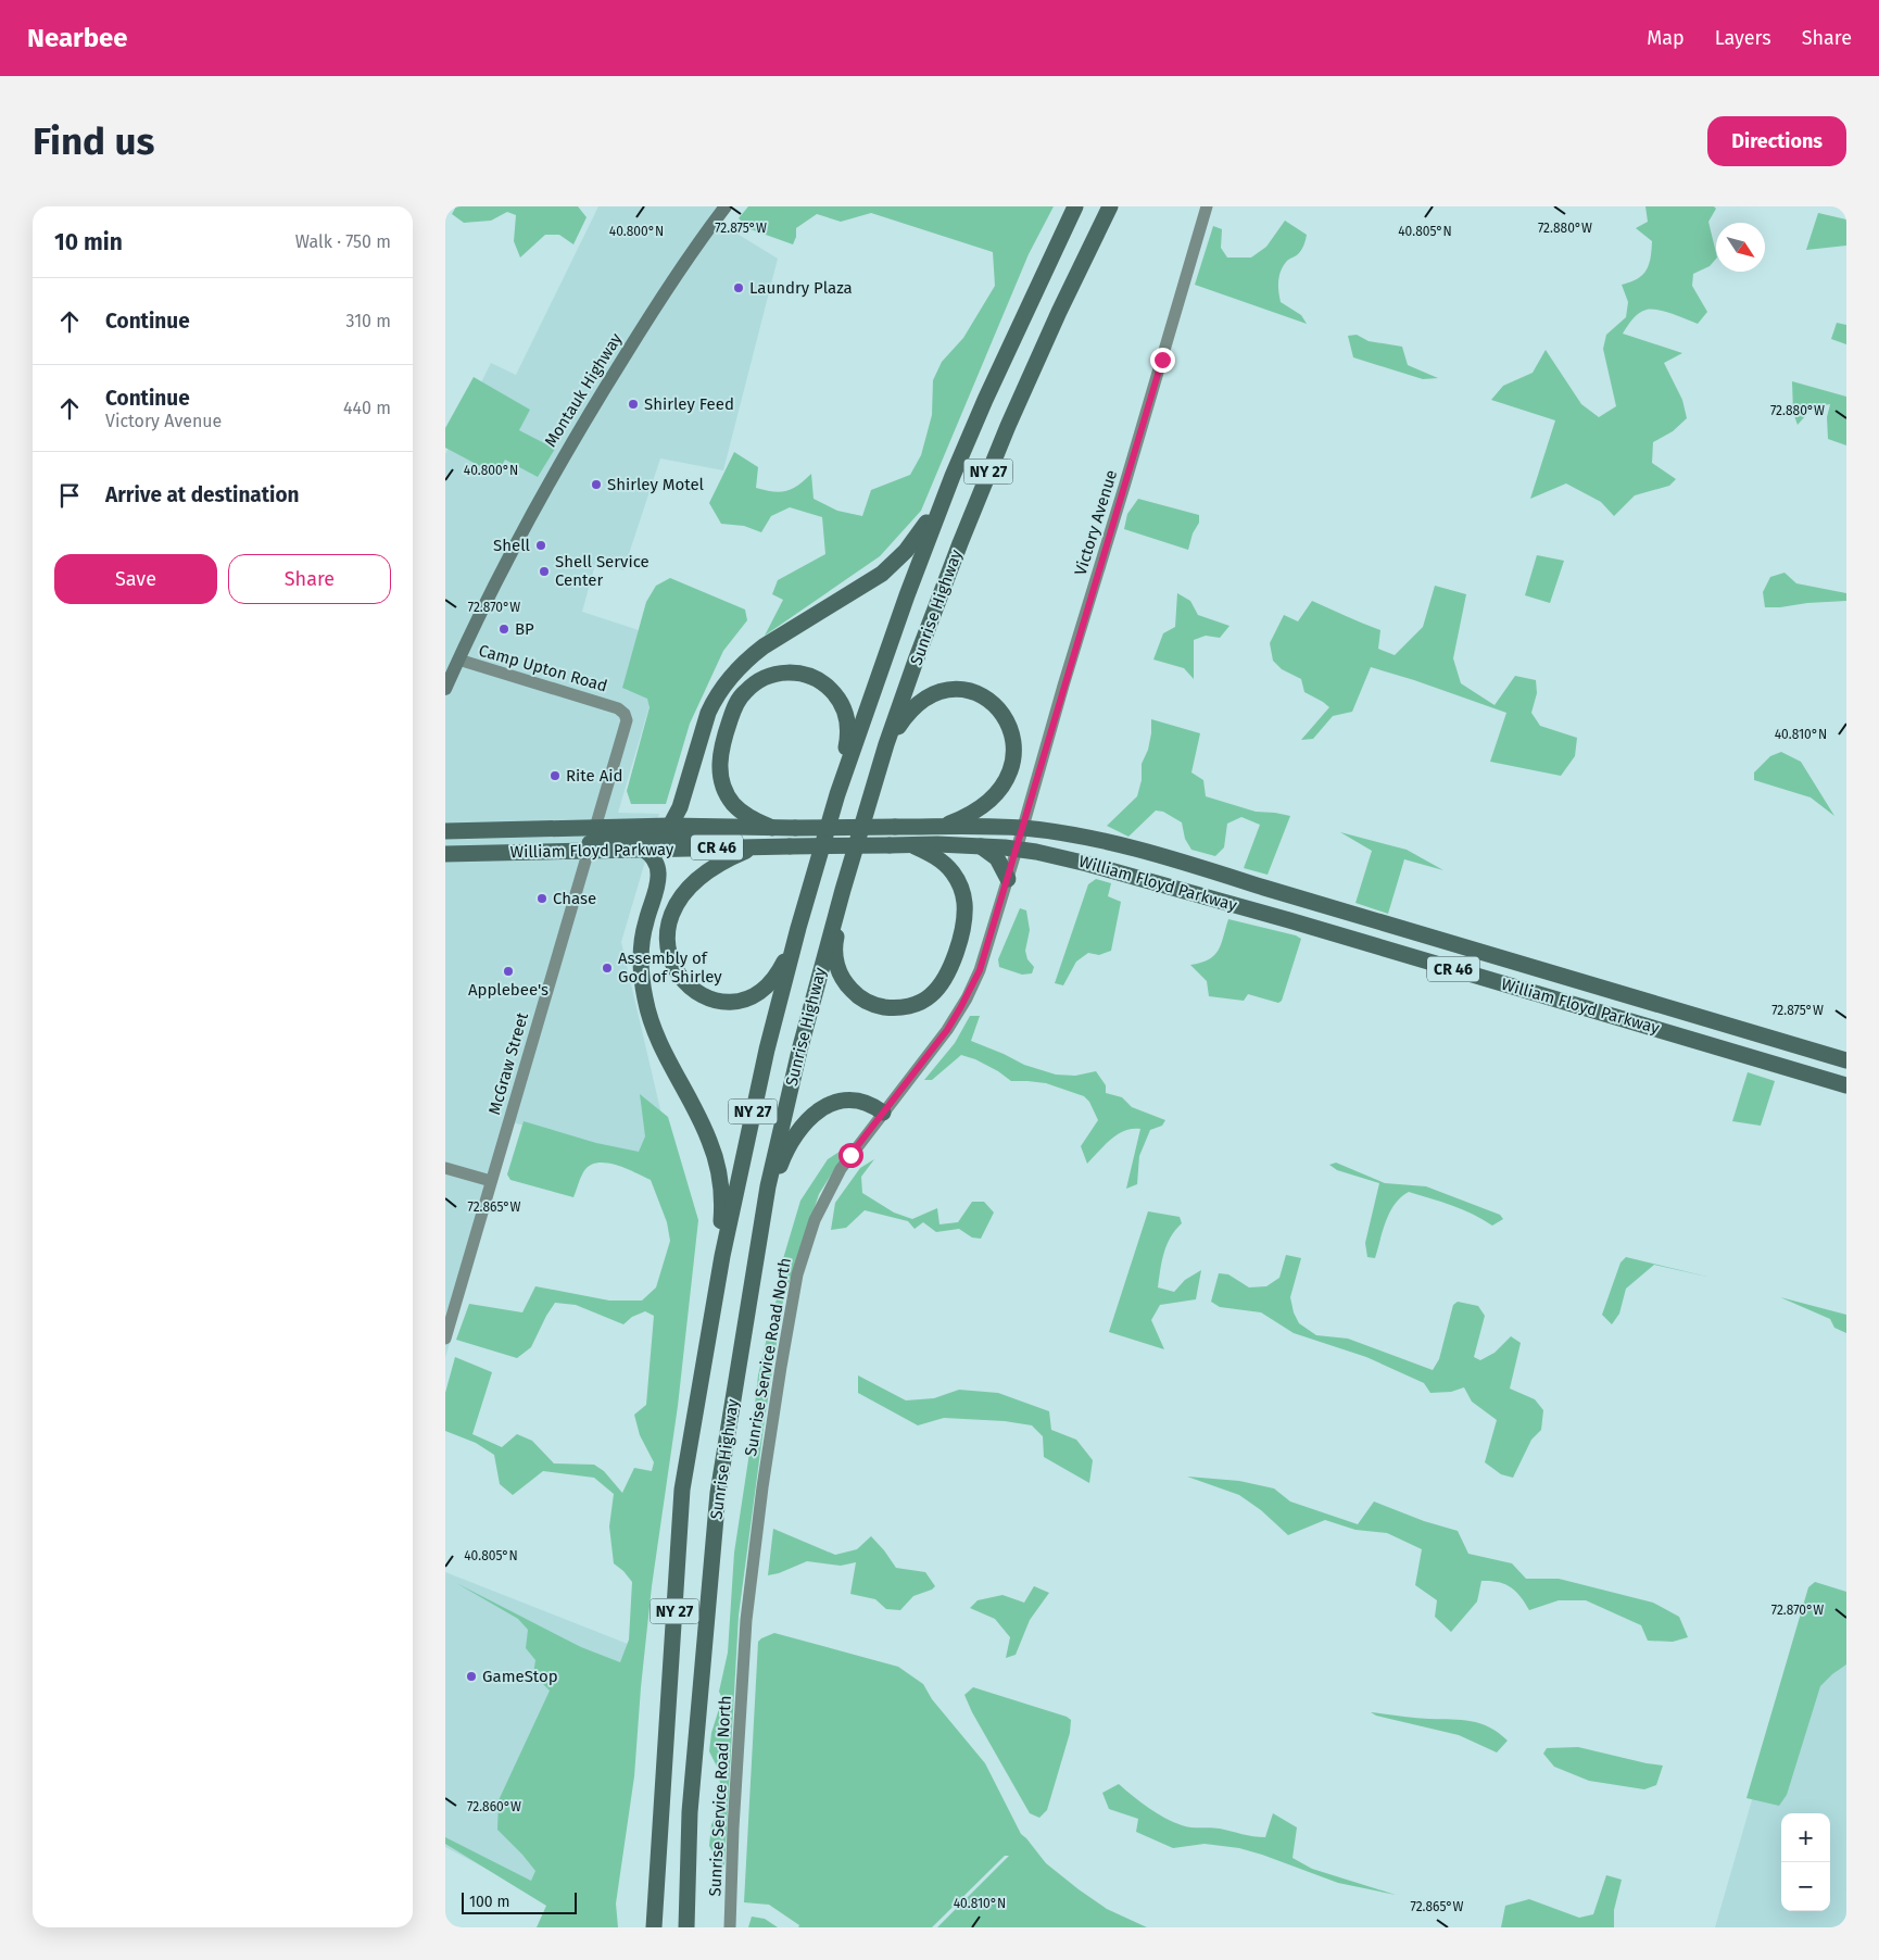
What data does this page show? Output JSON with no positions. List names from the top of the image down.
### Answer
{
  "streets": {
    "highway": [
      "NY 27",
      "Sunrise Highway",
      "CR 46",
      "William Floyd Parkway"
    ],
    "main road": ["Montauk Highway"],
    "street": [
      "Victory Avenue",
      "Camp Upton Road",
      "McGraw Street",
      "Sunrise Service Road North"
    ]
  },
  "crossings": [
    ["Montauk Highway", "Camp Upton Road"],
    ["Victory Avenue", "William Floyd Parkway"],
    ["Victory Avenue", "Sunrise Service Road North"],
    ["Camp Upton Road", "McGraw Street"],
    ["William Floyd Parkway", "McGraw Street"],
    ["William Floyd Parkway", "Sunrise Service Road North"]
  ],
  "places": [
    "Laundry Plaza",
    "Shirley Feed",
    "Shirley Motel",
    "Shell",
    "Shell Service Center",
    "BP",
    "Rite Aid",
    "Chase",
    "Assembly of God of Shirley",
    "Applebee's",
    "GameStop"
  ],
  "scale_bar": "100 m",
  "north": "bottom right",
  "page": {
    "header": "Nearbee",
    "nav": ["Map", "Layers", "Share"],
    "buttons": [
      "Directions",
      ["Save", "Share"]
    ],
    "title": "Find us",
    "heading": ["10 min", "Walk · 750 m"],
    "list": [
      ["Continue", "310 m"],
      ["Continue", "Victory Avenue", "440 m"],
      "Arrive at destination"
    ],
    "map_buttons": ["+", "−"],
    "scale": "100 m"
  },
  "coordinates": [
    "72.875°W",
    "72.880°W",
    "40.805°N",
    "40.800°N",
    "72.870°W",
    "40.810°N",
    "72.865°W",
    "72.860°W"
  ]
}
